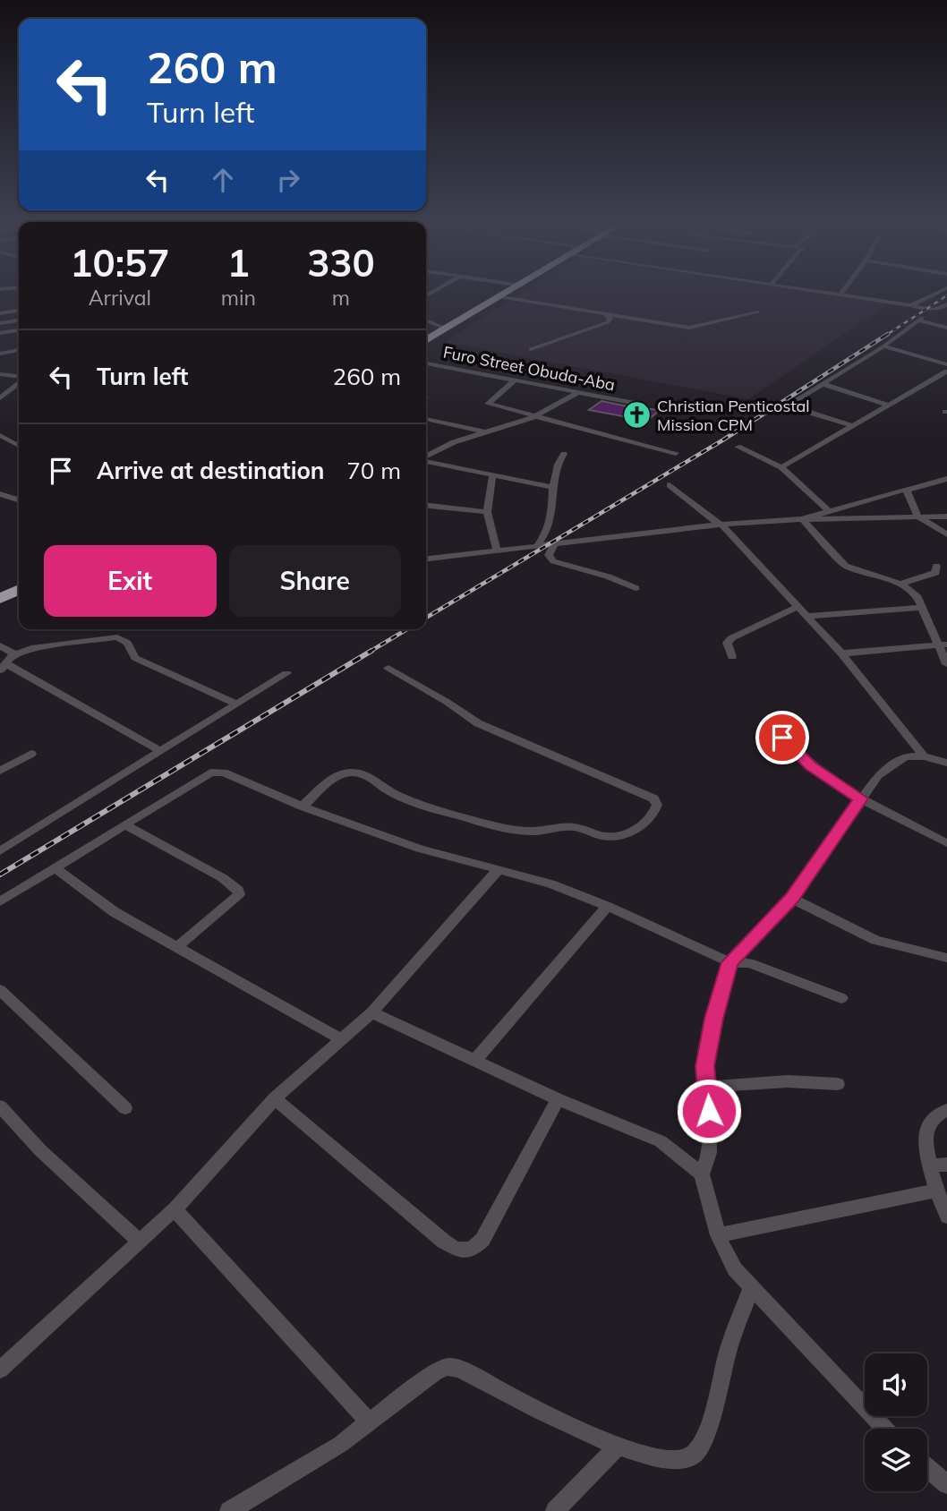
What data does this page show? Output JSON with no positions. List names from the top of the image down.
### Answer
{
  "streets": {
    "street": ["Furo Street Obuda-Aba"]
  },
  "places": {
    "church": ["Christian Penticostal Mission CPM"]
  },
  "page": {
    "turn": ["260 m", "Turn left"],
    "eta": [
      "10:57",
      "Arrival",
      "1",
      "min",
      "330",
      "m"
    ],
    "list": [
      {
        "name": "Turn left",
        "value": "260 m"
      },
      {
        "name": "Arrive at destination",
        "value": "70 m"
      }
    ],
    "buttons": ["Exit", "Share"]
  }
}
